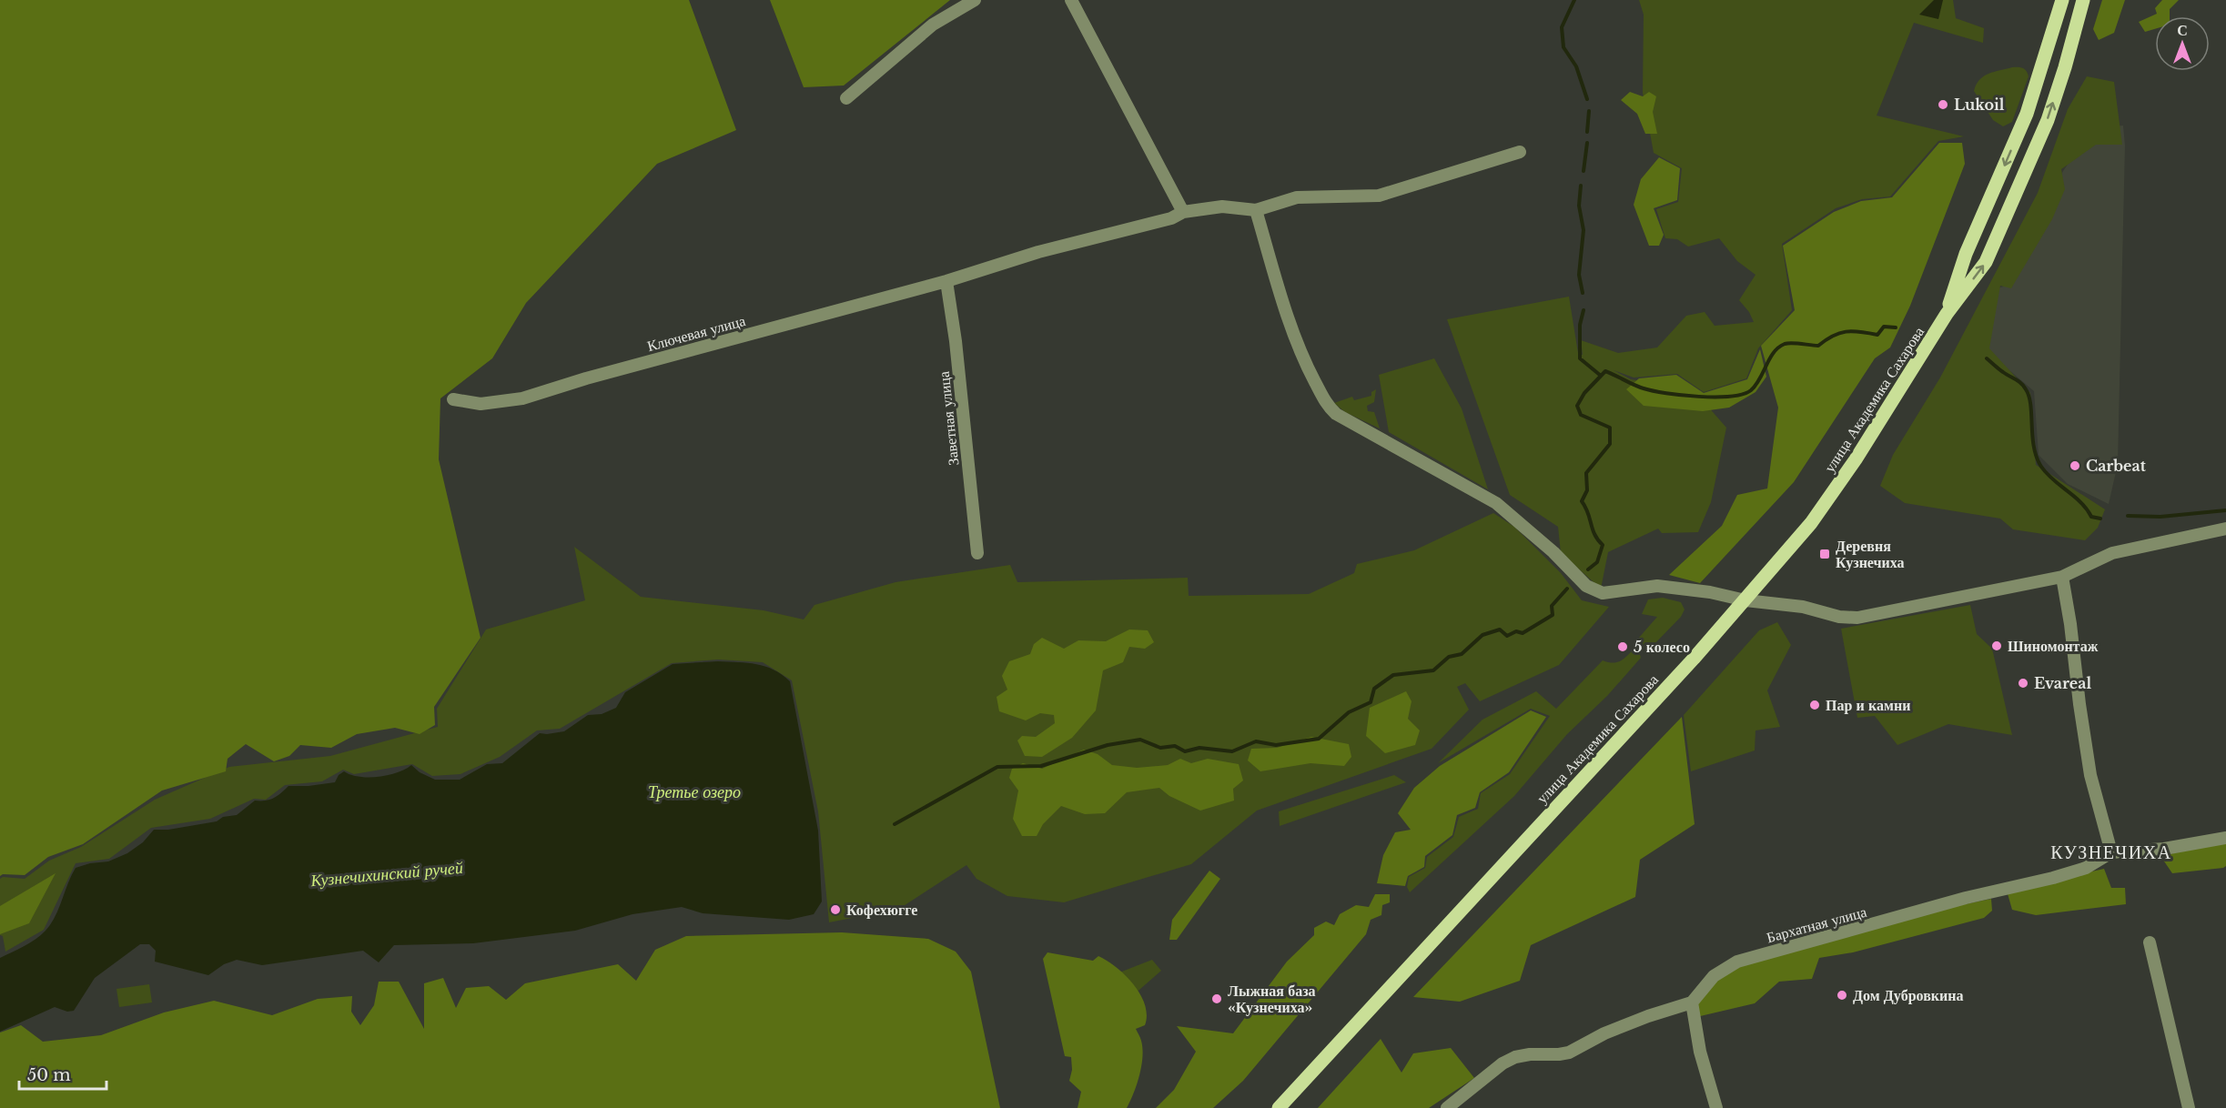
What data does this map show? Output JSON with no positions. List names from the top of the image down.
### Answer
{
  "streets": {
    "main road": ["улица Академика Сахарова"],
    "street": ["Ключевая улица", "Заветная улица", "Бархатная улица"]
  },
  "crossings": [
    ["Ключевая улица", "Заветная улица"]
  ],
  "districts": ["КУЗНЕЧИХА"],
  "water": ["Третье озеро", "Кузнечихинский ручей"],
  "places": {
    "other": [
      "Lukoil",
      "Carbeat",
      "Шиномонтаж",
      "5 колесо",
      "Evareal",
      "Пар и камни",
      "Кофехюгге",
      "Дом Дубровкина",
      "Лыжная база «Кузнечиха»"
    ],
    "transit": ["Деревня Кузнечиха"]
  },
  "scale_bar": "50 m",
  "north": "top"
}
